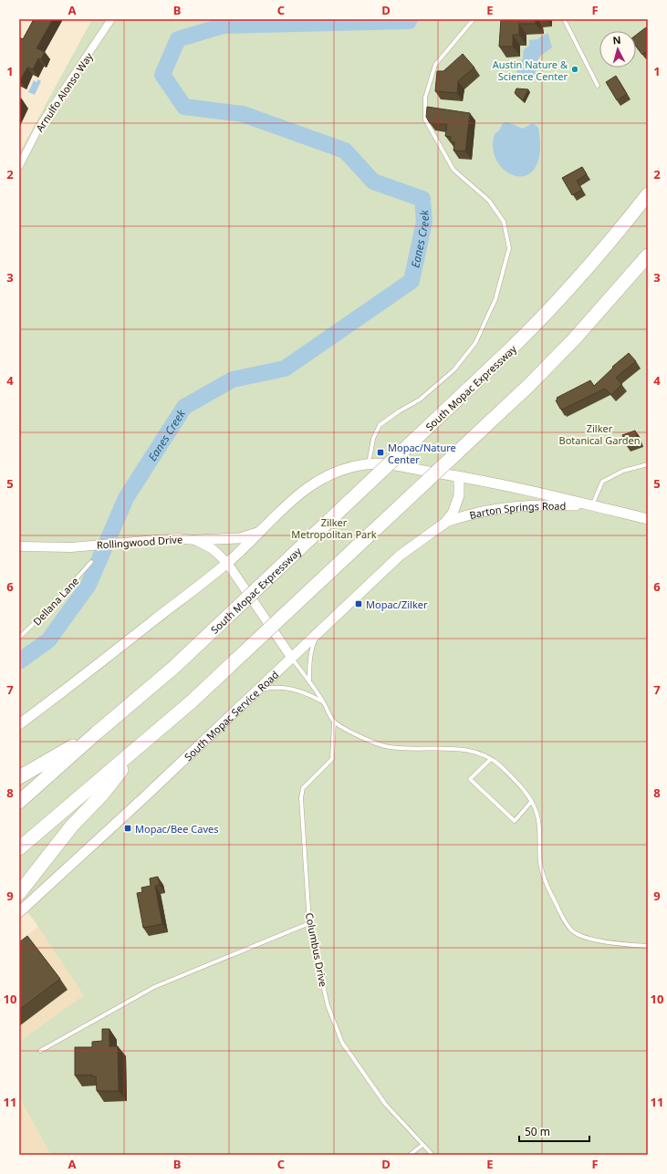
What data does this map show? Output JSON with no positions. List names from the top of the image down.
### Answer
{
  "streets": {
    "highway": ["South Mopac Expressway"],
    "main road": ["Barton Springs Road", "South Mopac Service Road"],
    "street": ["Arnulfo Alonso Way", "Rollingwood Drive"],
    "lane": ["Dellana Lane", "Columbus Drive"]
  },
  "crossings": [
    ["Barton Springs Road", "South Mopac Service Road"],
    ["Rollingwood Drive", "South Mopac Service Road"]
  ],
  "water": ["Eanes Creek"],
  "parks": ["Zilker Botanical Garden", "Zilker Metropolitan Park"],
  "places": {
    "other": ["Austin Nature & Science Center"],
    "transit": ["Mopac/Nature Center", "Mopac/Zilker", "Mopac/Bee Caves"]
  },
  "scale_bar": "50 m",
  "north": "top",
  "grid": {
    "columns": [
      "A",
      "B",
      "C",
      "D",
      "E",
      "F"
    ],
    "rows": [
      "1",
      "2",
      "3",
      "4",
      "5",
      "6",
      "7",
      "8",
      "9",
      "10",
      "11"
    ]
  }
}
